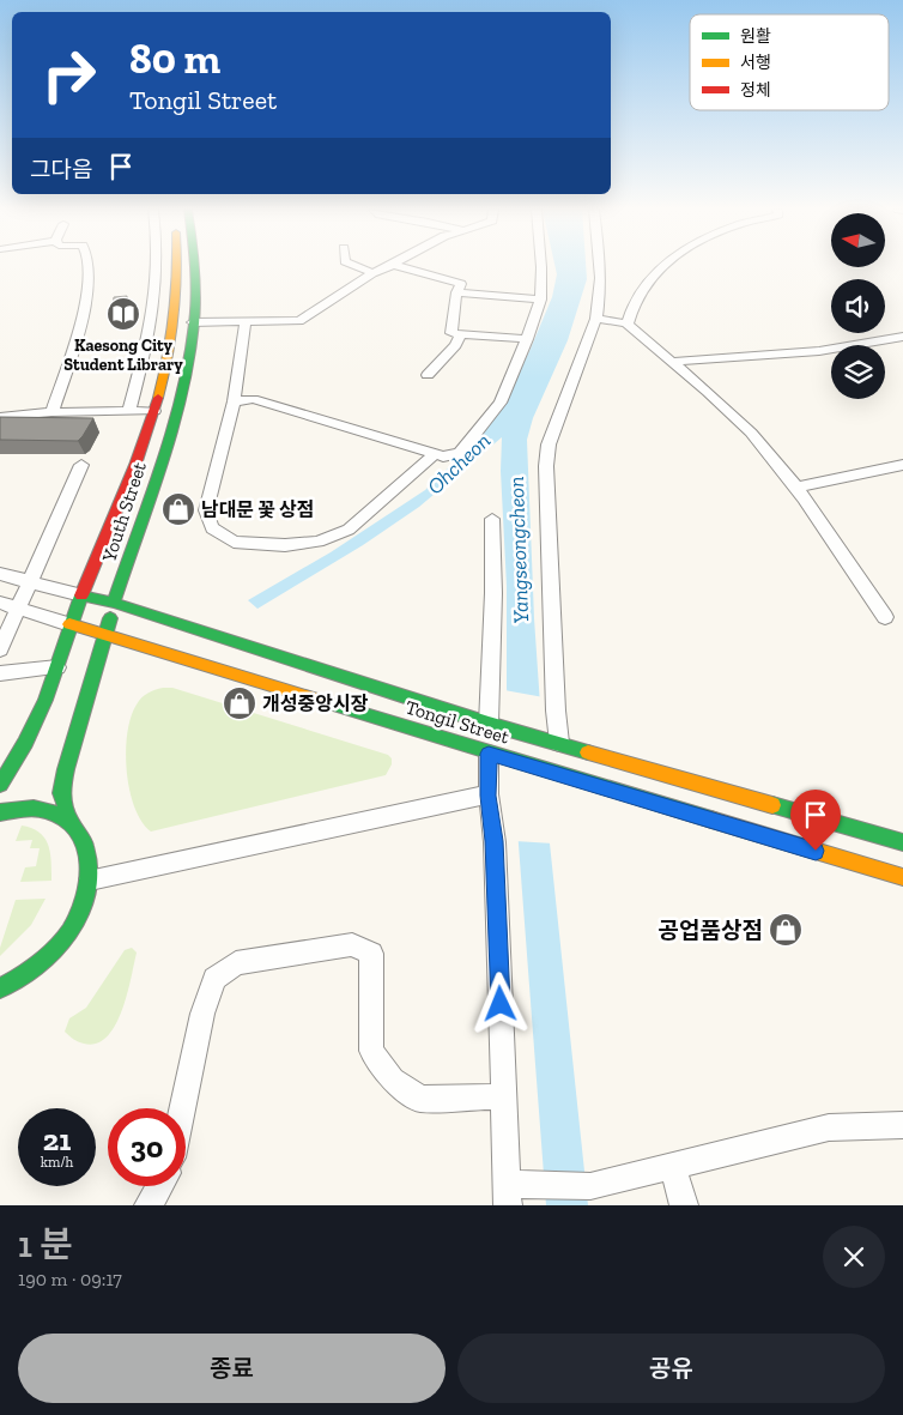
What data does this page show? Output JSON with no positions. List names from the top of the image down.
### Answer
{
  "streets": {
    "main road": ["Youth Street", "Tongil Street"]
  },
  "crossings": [
    ["Youth Street", "Tongil Street"]
  ],
  "water": ["Ohcheon", "Yangseongcheon"],
  "places": {
    "library": ["Kaesong City Student Library"],
    "shop": ["남대문 꽃 상점", "개성중앙시장", "공업품상점"]
  },
  "legend": ["원활", "서행", "정체"],
  "north": "left",
  "page": {
    "turn": ["80 m", "Tongil Street"],
    "then": "그다음",
    "speed": "21 km/h",
    "limit": "30",
    "heading": ["1 분", "190 m · 09:17"],
    "buttons": ["종료", "공유"]
  }
}
